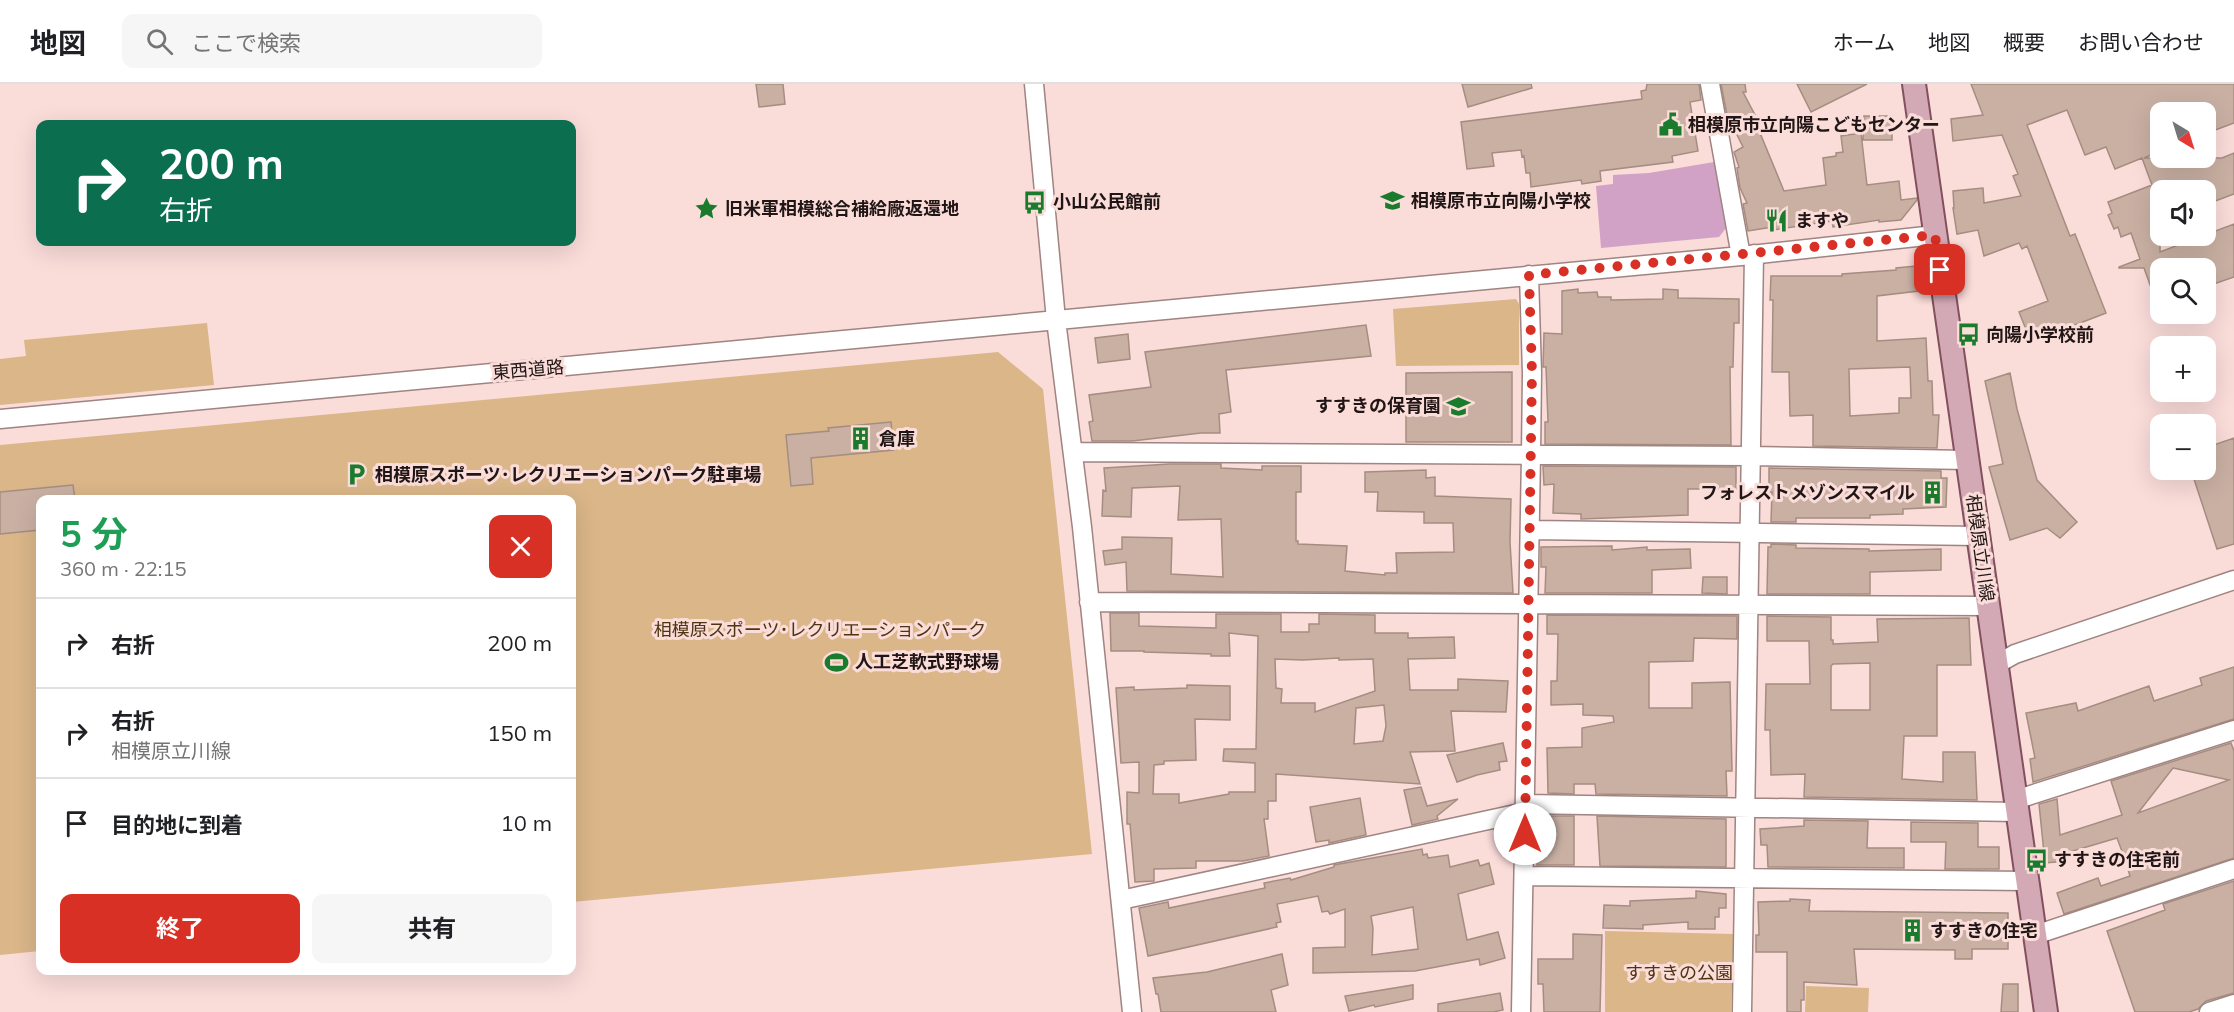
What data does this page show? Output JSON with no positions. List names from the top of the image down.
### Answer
{
  "streets": {
    "main road": ["相模原立川線"],
    "street": ["東西道路"]
  },
  "crossings": [
    ["東西道路", "相模原立川線"]
  ],
  "parks": ["相模原スポーツ･レクリエーションパーク", "すすきの公園"],
  "places": {
    "public building": ["相模原市立向陽こどもセンター"],
    "school or university": ["相模原市立向陽小学校", "すすきの保育園"],
    "bus stop": ["小山公民館前", "向陽小学校前", "すすきの住宅前"],
    "place": ["旧米軍相模総合補給廠返還地"],
    "restaurant": ["ますや"],
    "building": ["倉庫", "フォレストメゾンスマイル", "すすきの住宅"],
    "parking": ["相模原スポーツ･レクリエーションパーク駐車場"],
    "sports": ["人工芝軟式野球場"]
  },
  "north": "bottom right",
  "page": {
    "header": "地図",
    "search": "ここで検索",
    "nav": [
      "ホーム",
      "地図",
      "概要",
      "お問い合わせ"
    ],
    "map_buttons": ["+", "−"],
    "turn": ["200 m", "右折"],
    "heading": ["5 分", "360 m · 22:15"],
    "list": [
      {
        "name": "右折",
        "value": "200 m"
      },
      {
        "name": "右折",
        "note": "相模原立川線",
        "value": "150 m"
      },
      {
        "name": "目的地に到着",
        "value": "10 m"
      }
    ],
    "buttons": ["終了", "共有"]
  }
}
